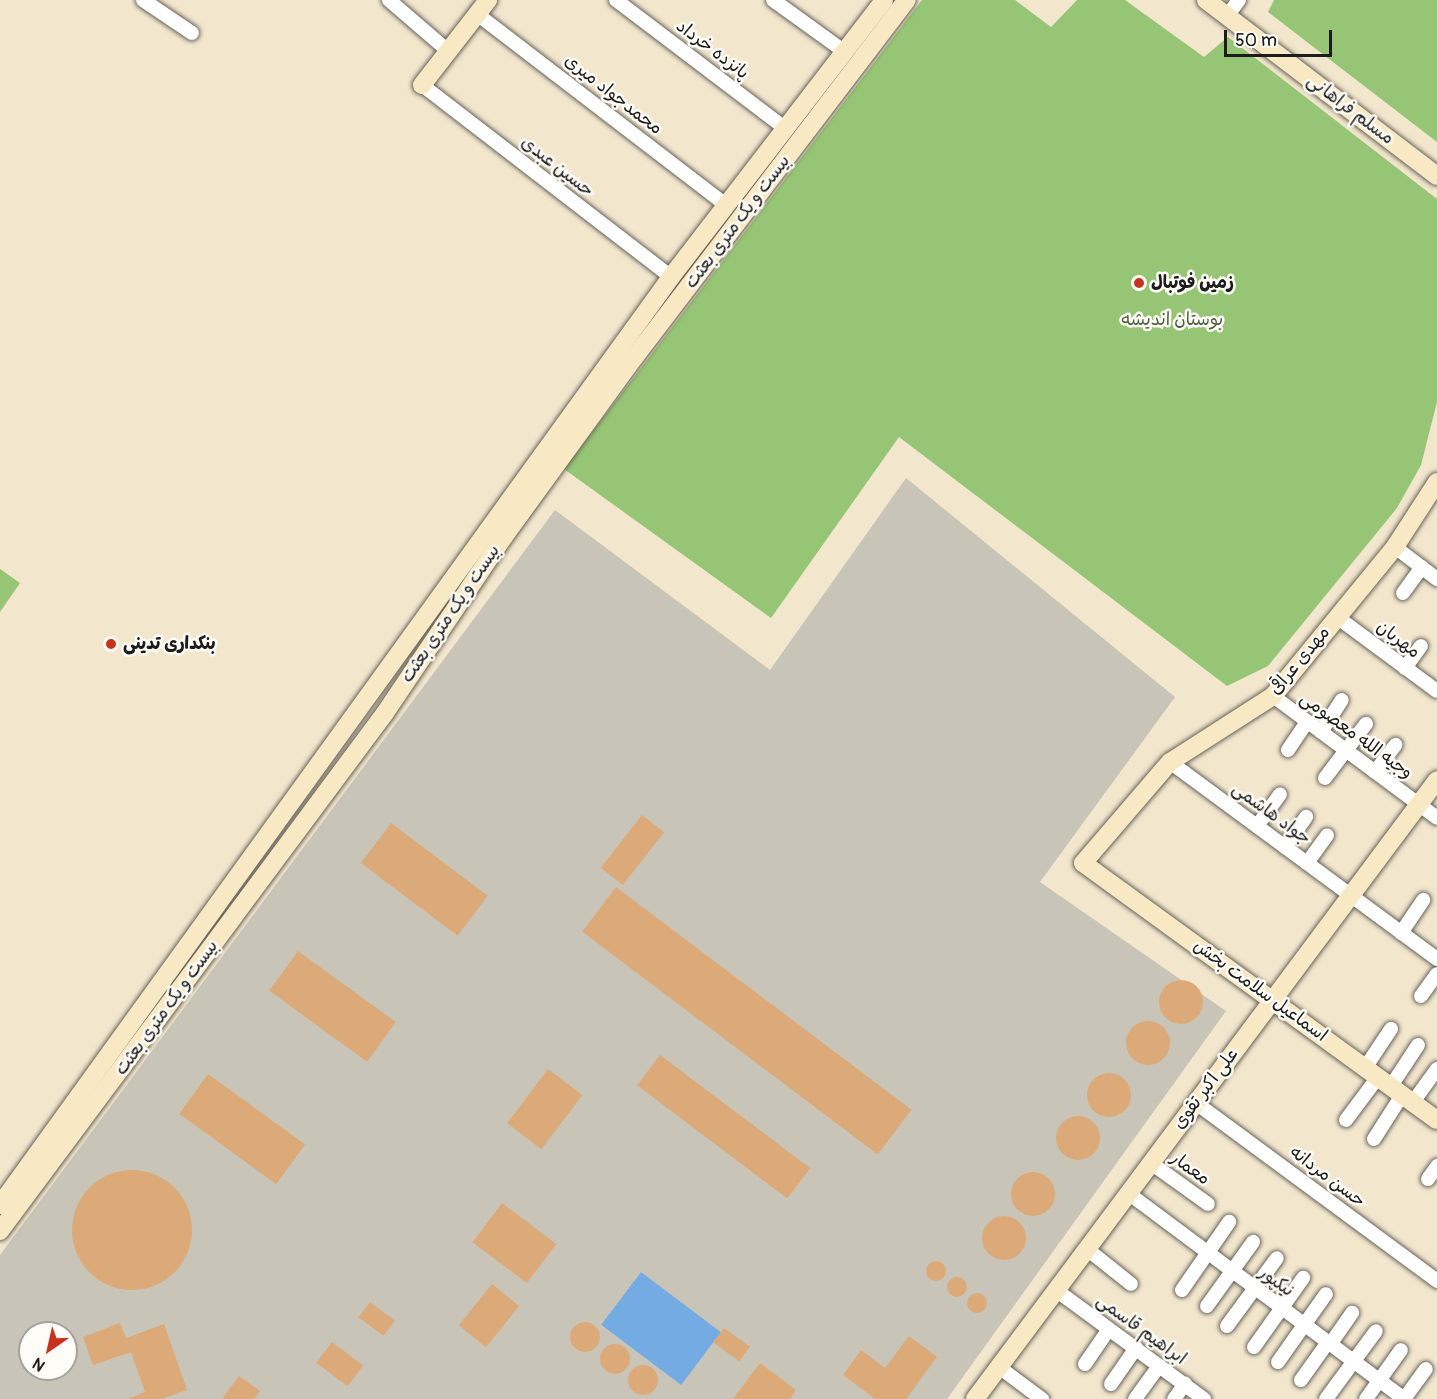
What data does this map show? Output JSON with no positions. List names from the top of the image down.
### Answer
{
  "streets": {
    "street": [
      "پانزده خرداد",
      "محمدجواد میری",
      "مسلم فراهانی",
      "حسین عبدی",
      "بیست و یک متری بعثت",
      "مهربان",
      "مهدی عراقی",
      "وجیه الله معصومی",
      "جواد هاشمی",
      "اسماعیل سلامت بخش",
      "علی اکبر تقوی",
      "معمار",
      "حسن مردانه",
      "نیکپور",
      "ابراهیم قاسمی"
    ]
  },
  "crossings": [
    ["پانزده خرداد", "بیست و یک متری بعثت"],
    ["محمدجواد میری", "بیست و یک متری بعثت"],
    ["حسین عبدی", "بیست و یک متری بعثت"],
    ["مهربان", "مهدی عراقی"],
    ["مهدی عراقی", "وجیه الله معصومی"],
    ["مهدی عراقی", "جواد هاشمی"],
    ["مهدی عراقی", "اسماعیل سلامت بخش"],
    ["وجیه الله معصومی", "علی اکبر تقوی"],
    ["جواد هاشمی", "علی اکبر تقوی"],
    ["اسماعیل سلامت بخش", "علی اکبر تقوی"],
    ["علی اکبر تقوی", "معمار"],
    ["علی اکبر تقوی", "حسن مردانه"],
    ["علی اکبر تقوی", "نیکپور"],
    ["علی اکبر تقوی", "ابراهیم قاسمی"]
  ],
  "parks": ["بوستان اندیشه"],
  "places": ["زمین فوتبال", "بنکداری تدینی"],
  "scale_bar": "50 m",
  "north": "bottom left"
}
